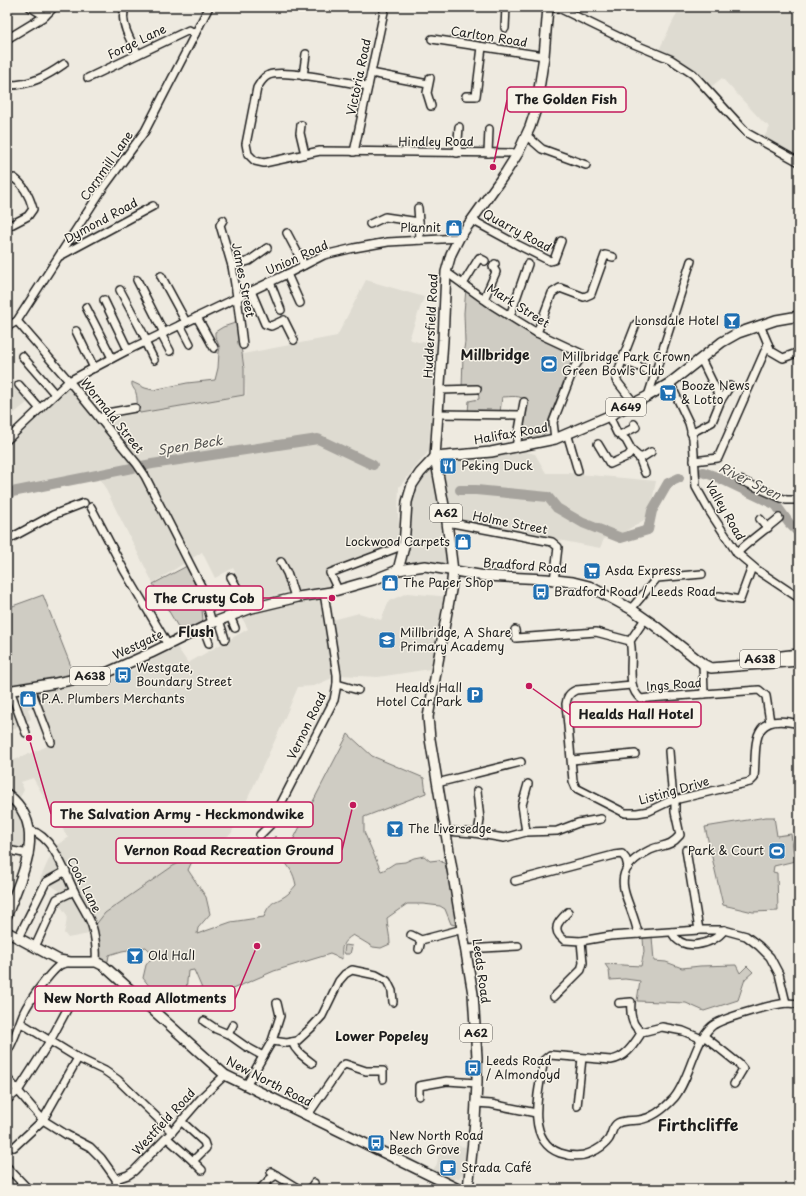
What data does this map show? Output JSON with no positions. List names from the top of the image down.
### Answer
{
  "streets": {
    "main road": [
      "Huddersfield Road",
      "A649",
      "Halifax Road",
      "A62",
      "Bradford Road",
      "Westgate",
      "A638",
      "Leeds Road",
      "New North Road"
    ],
    "street": [
      "Carlton Road",
      "Forge Lane",
      "Victoria Road",
      "Hindley Road",
      "Cornmill Lane",
      "Dymond Road",
      "Quarry Road",
      "Union Road",
      "James Street",
      "Mark Street",
      "Wormald Street",
      "Valley Road",
      "Holme Street",
      "Ings Road",
      "Vernon Road",
      "Listing Drive",
      "Cook Lane",
      "Westfield Road"
    ]
  },
  "crossings": [
    ["Carlton Road", "Huddersfield Road"],
    ["Forge Lane", "Cornmill Lane"],
    ["Victoria Road", "Hindley Road"],
    ["Hindley Road", "Huddersfield Road"],
    ["Cornmill Lane", "Dymond Road"],
    ["Cornmill Lane", "Wormald Street"],
    ["Quarry Road", "Huddersfield Road"],
    ["Union Road", "James Street"],
    ["Union Road", "Huddersfield Road"],
    ["Union Road", "Wormald Street"],
    ["Mark Street", "Huddersfield Road"],
    ["Mark Street", "Halifax Road"],
    ["Huddersfield Road", "Halifax Road"],
    ["Huddersfield Road", "Leeds Road"],
    ["Wormald Street", "Westgate"],
    ["Wormald Street", "A638"],
    ["Halifax Road", "Valley Road"],
    ["Halifax Road", "Leeds Road"],
    ["Holme Street", "Bradford Road"],
    ["Holme Street", "Leeds Road"],
    ["Bradford Road", "A638"],
    ["Bradford Road", "Leeds Road"],
    ["Westgate", "A638"],
    ["A638", "Vernon Road"],
    ["Ings Road", "Listing Drive"],
    ["Cook Lane", "New North Road"],
    ["New North Road", "Westfield Road"]
  ],
  "districts": [
    "Millbridge",
    "Flush",
    "Lower Popeley",
    "Firthcliffe"
  ],
  "water": ["Spen Beck", "River Spen"],
  "places": {
    "other": [
      "The Golden Fish",
      "The Crusty Cob",
      "Healds Hall Hotel",
      "The Salvation Army - Heckmondwike",
      "Vernon Road Recreation Ground",
      "New North Road Allotments"
    ],
    "shop": [
      "Plannit",
      "Lockwood Carpets",
      "The Paper Shop",
      "P.A. Plumbers Merchants"
    ],
    "bar": ["Lonsdale Hotel", "The Liversedge", "Old Hall"],
    "sports": ["Millbridge Park Crown Green Bowls Club", "Park & Court"],
    "supermarket": ["Booze News & Lotto", "Asda Express"],
    "restaurant": ["Peking Duck"],
    "bus stop": [
      "Bradford Road / Leeds Road",
      "Westgate, Boundary Street",
      "Leeds Road / Almondoyd",
      "New North Road Beech Grove"
    ],
    "school or university": ["Millbridge, A Share Primary Academy"],
    "parking": ["Healds Hall Hotel Car Park"],
    "cafe": ["Strada Café"]
  }
}
